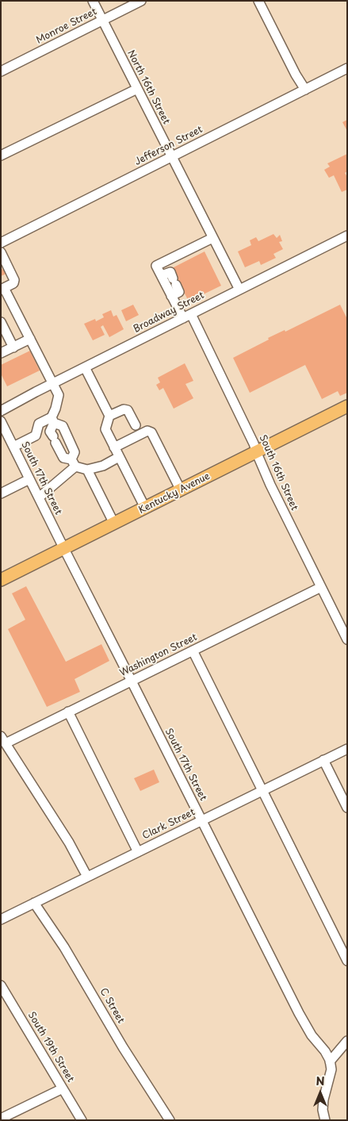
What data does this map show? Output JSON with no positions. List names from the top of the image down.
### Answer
{
  "streets": {
    "main road": ["Kentucky Avenue"],
    "street": [
      "Monroe Street",
      "North 16th Street",
      "Jefferson Street",
      "Broadway Street",
      "South 16th Street",
      "South 17th Street",
      "Washington Street",
      "Clark Street",
      "C Street",
      "South 19th Street"
    ]
  },
  "crossings": [
    ["Monroe Street", "North 16th Street"],
    ["North 16th Street", "Jefferson Street"],
    ["North 16th Street", "Broadway Street"],
    ["Broadway Street", "South 16th Street"],
    ["South 16th Street", "Kentucky Avenue"],
    ["South 16th Street", "Washington Street"],
    ["South 17th Street", "Kentucky Avenue"],
    ["South 17th Street", "Washington Street"],
    ["South 17th Street", "Clark Street"],
    ["Clark Street", "C Street"]
  ],
  "north": "top"
}
